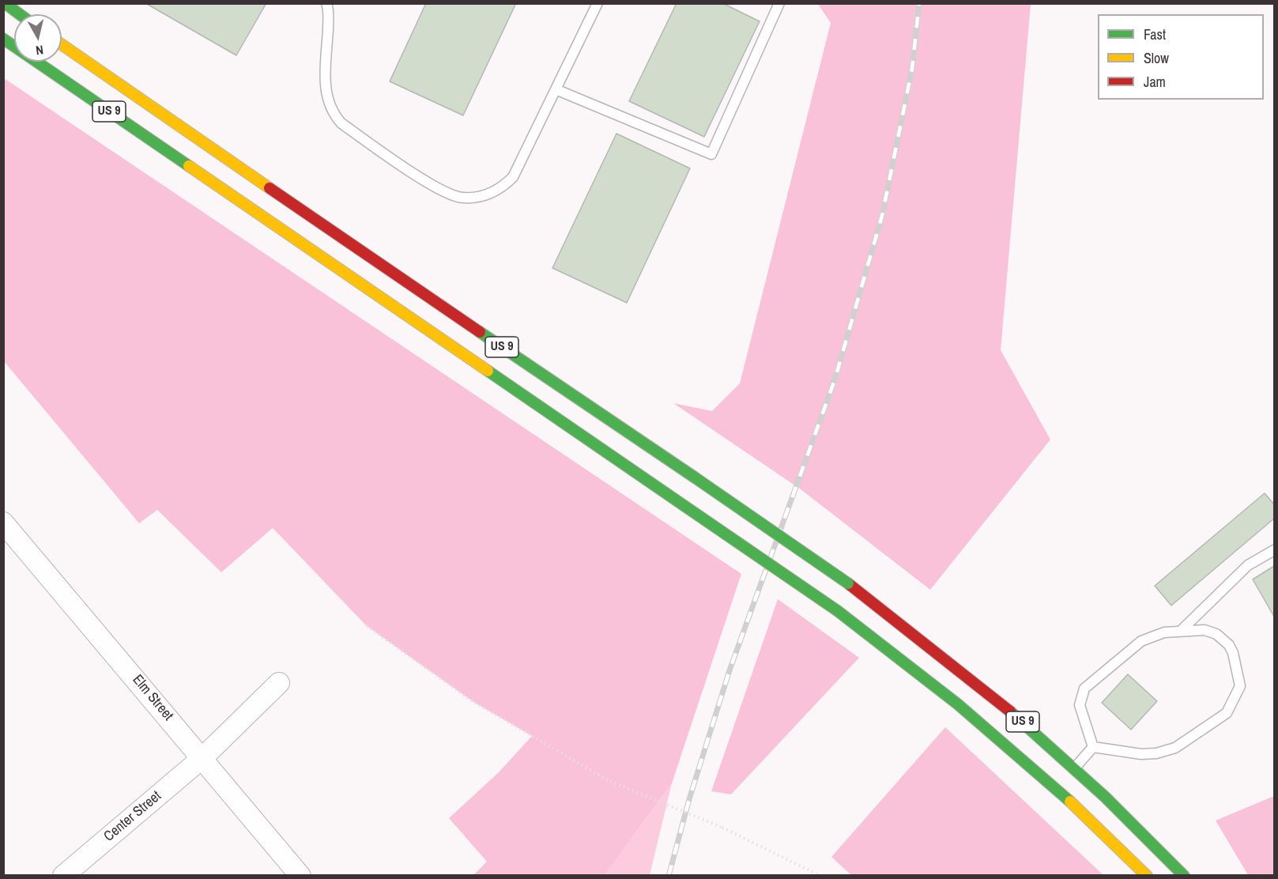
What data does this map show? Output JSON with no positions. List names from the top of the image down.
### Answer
{
  "streets": {
    "highway": ["US 9"],
    "street": ["Elm Street", "Center Street"]
  },
  "crossings": [
    ["Elm Street", "Center Street"]
  ],
  "legend": ["Fast", "Slow", "Jam"],
  "north": "bottom"
}
